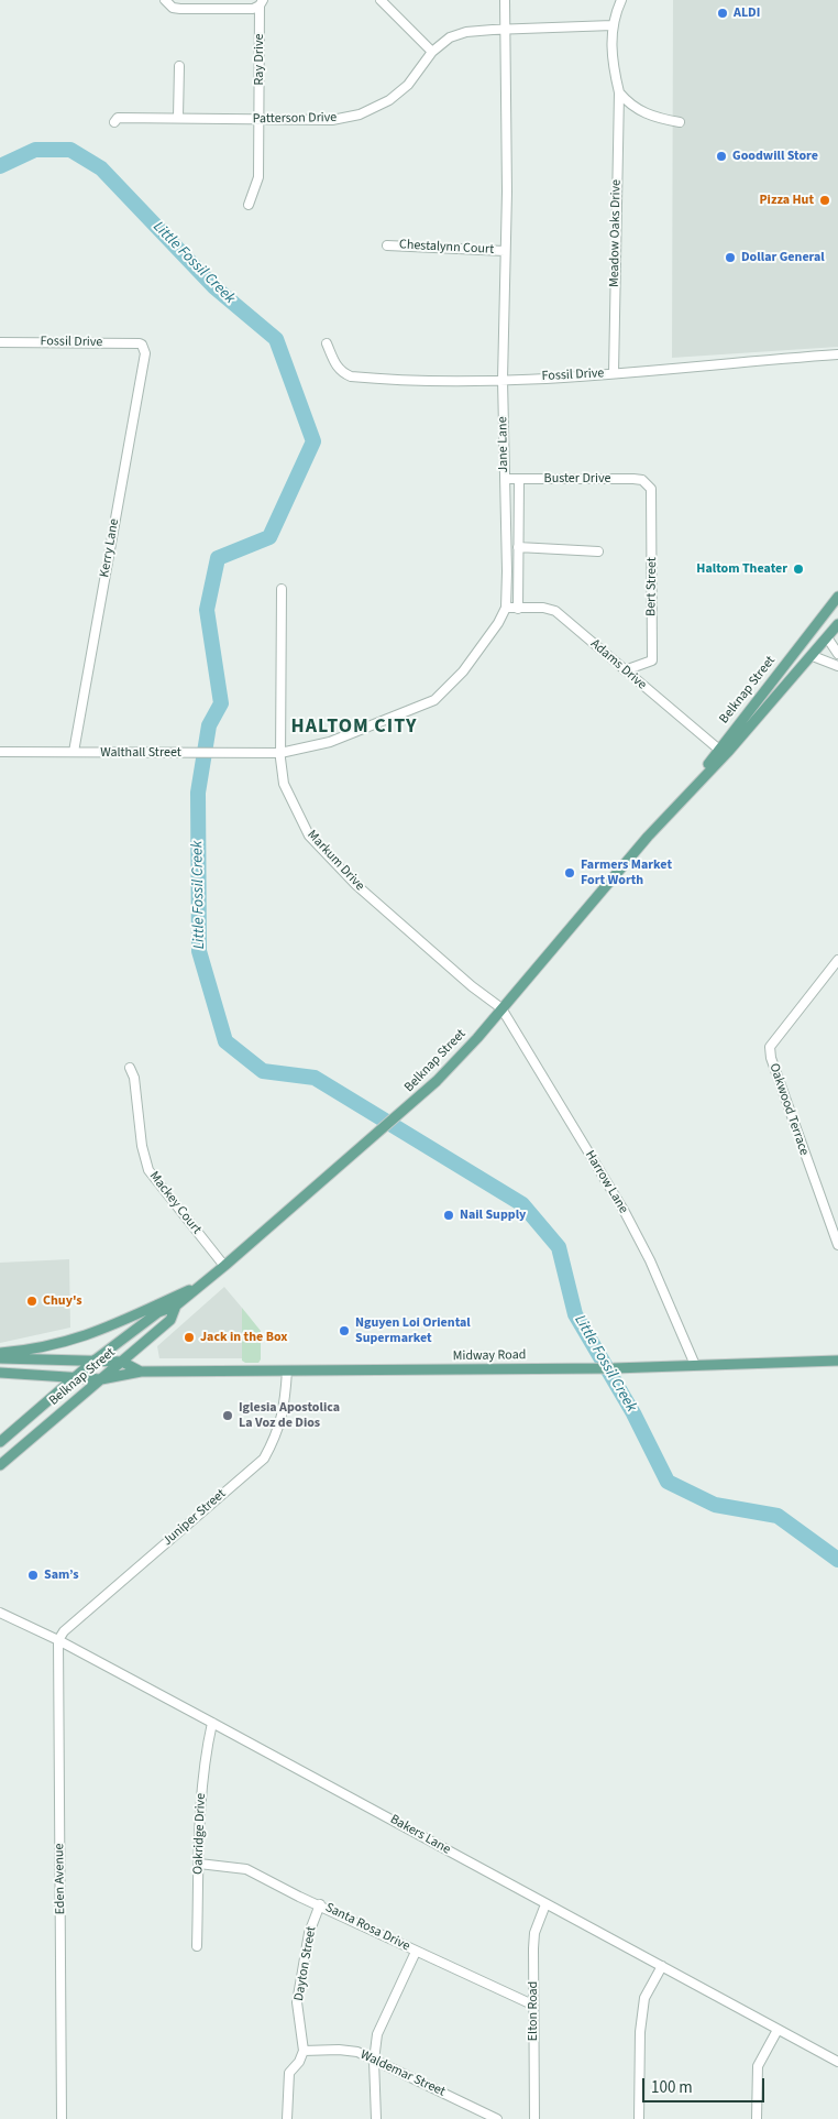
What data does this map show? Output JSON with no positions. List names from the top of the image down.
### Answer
{
  "streets": {
    "main road": ["Belknap Street", "Midway Road"],
    "street": [
      "Ray Drive",
      "Patterson Drive",
      "Meadow Oaks Drive",
      "Chestalynn Court",
      "Fossil Drive",
      "Jane Lane",
      "Buster Drive",
      "Kerry Lane",
      "Bert Street",
      "Adams Drive",
      "Walthall Street",
      "Markum Drive",
      "Oakwood Terrace",
      "Harrow Lane",
      "Mackey Court",
      "Juniper Street",
      "Oakridge Drive",
      "Bakers Lane",
      "Eden Avenue",
      "Santa Rosa Drive",
      "Dayton Street",
      "Elton Road",
      "Waldemar Street"
    ]
  },
  "crossings": [
    ["Ray Drive", "Patterson Drive"],
    ["Patterson Drive", "Meadow Oaks Drive"],
    ["Patterson Drive", "Jane Lane"],
    ["Meadow Oaks Drive", "Fossil Drive"],
    ["Chestalynn Court", "Jane Lane"],
    ["Fossil Drive", "Jane Lane"],
    ["Fossil Drive", "Kerry Lane"],
    ["Jane Lane", "Buster Drive"],
    ["Jane Lane", "Adams Drive"],
    ["Jane Lane", "Walthall Street"],
    ["Jane Lane", "Markum Drive"],
    ["Buster Drive", "Bert Street"],
    ["Kerry Lane", "Walthall Street"],
    ["Bert Street", "Adams Drive"],
    ["Adams Drive", "Belknap Street"],
    ["Belknap Street", "Markum Drive"],
    ["Belknap Street", "Harrow Lane"],
    ["Belknap Street", "Mackey Court"],
    ["Belknap Street", "Midway Road"],
    ["Walthall Street", "Markum Drive"],
    ["Markum Drive", "Harrow Lane"],
    ["Harrow Lane", "Midway Road"],
    ["Midway Road", "Juniper Street"],
    ["Juniper Street", "Bakers Lane"],
    ["Juniper Street", "Eden Avenue"],
    ["Oakridge Drive", "Bakers Lane"],
    ["Oakridge Drive", "Santa Rosa Drive"],
    ["Bakers Lane", "Eden Avenue"],
    ["Bakers Lane", "Elton Road"],
    ["Santa Rosa Drive", "Dayton Street"],
    ["Santa Rosa Drive", "Elton Road"],
    ["Dayton Street", "Waldemar Street"]
  ],
  "districts": ["HALTOM CITY"],
  "water": ["Little Fossil Creek"],
  "places": [
    "ALDI",
    "Goodwill Store",
    "Pizza Hut",
    "Dollar General",
    "Haltom Theater",
    "Farmers Market Fort Worth",
    "Nail Supply",
    "Chuy's",
    "Nguyen Loi Oriental Supermarket",
    "Jack in the Box",
    "Iglesia Apostolica La Voz de Dios",
    "Sam’s"
  ],
  "scale_bar": "100 m"
}
